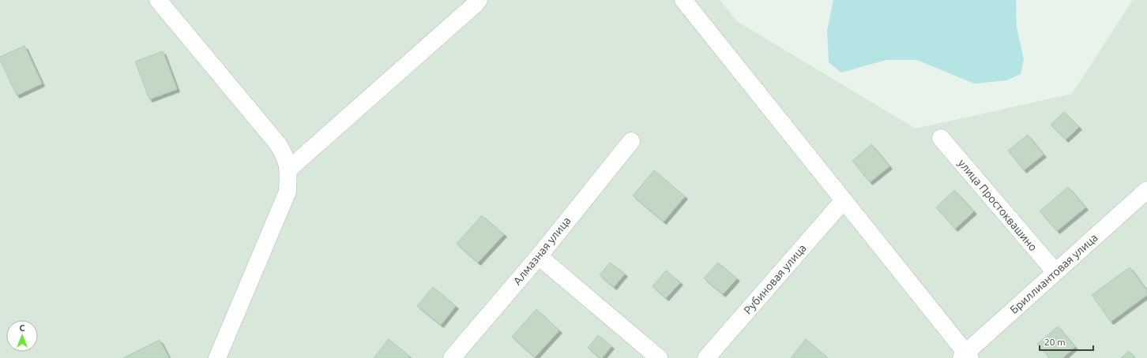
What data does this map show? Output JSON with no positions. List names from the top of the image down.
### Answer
{
  "streets": {
    "street": [
      "улица Простоквашино",
      "Алмазная улица",
      "Бриллиантовая улица",
      "Рубиновая улица"
    ]
  },
  "crossings": [
    ["улица Простоквашино", "Бриллиантовая улица"]
  ],
  "scale_bar": "20 m",
  "north": "top"
}
